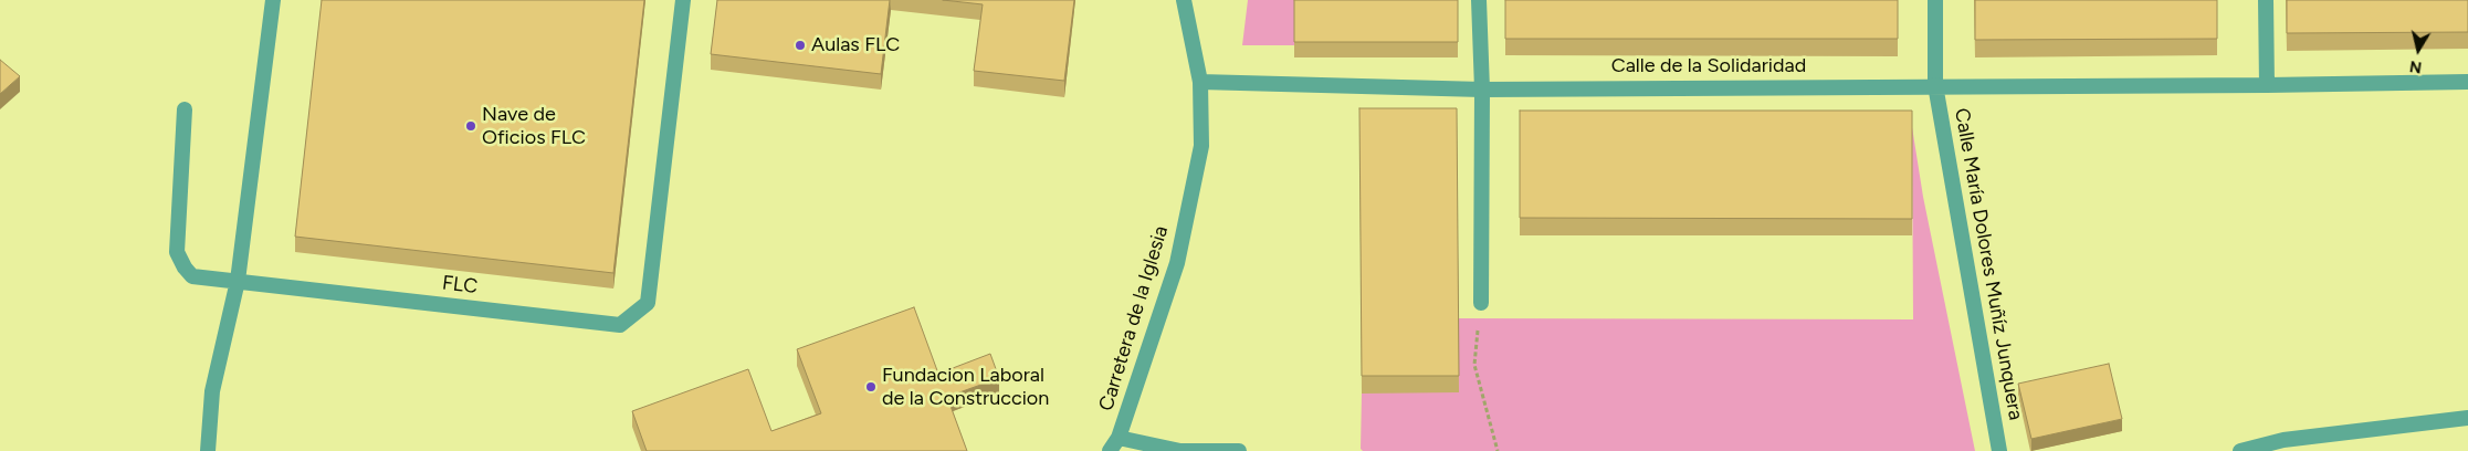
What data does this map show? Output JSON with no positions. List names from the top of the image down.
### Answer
{
  "streets": {
    "street": [
      "Calle de la Solidaridad",
      "Calle María Dolores Muñíz Junquera",
      "FLC",
      "Carretera de la Iglesia"
    ]
  },
  "crossings": [
    ["Calle de la Solidaridad", "Calle María Dolores Muñíz Junquera"],
    ["Calle de la Solidaridad", "Carretera de la Iglesia"]
  ],
  "places": ["Aulas FLC", "Nave de Oficios FLC", "Fundacion Laboral de la Construccion"],
  "north": "bottom"
}
